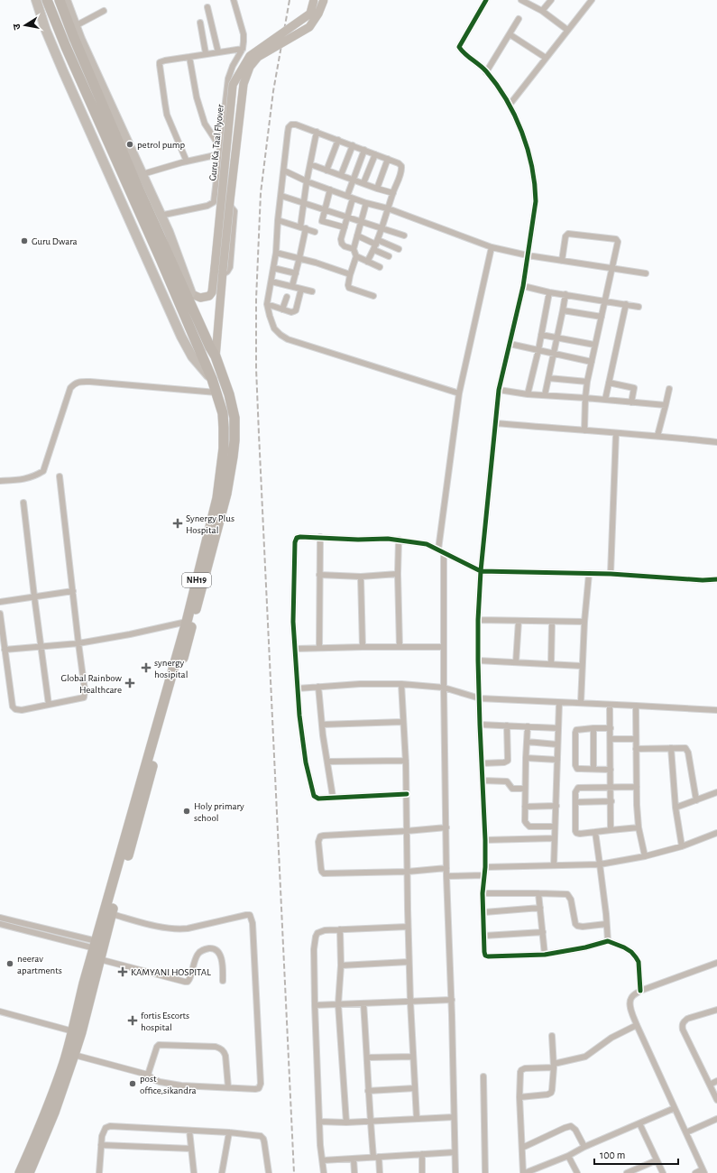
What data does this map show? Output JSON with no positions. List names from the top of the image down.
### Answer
{
  "streets": {
    "highway": ["NH19"],
    "main road": ["Guru Ka Taal Flyover"]
  },
  "crossings": [
    ["Guru Ka Taal Flyover", "NH19"]
  ],
  "places": {
    "other": [
      "petrol pump",
      "Guru Dwara",
      "Holy primary school",
      "neerav apartments",
      "post office,sikandra"
    ],
    "health": [
      "Synergy Plus Hospital",
      "synergy hosipital",
      "Global Rainbow Healthcare",
      "KAMYANI HOSPITAL",
      "fortis Escorts hospital"
    ]
  },
  "scale_bar": "100 m",
  "north": "left"
}
